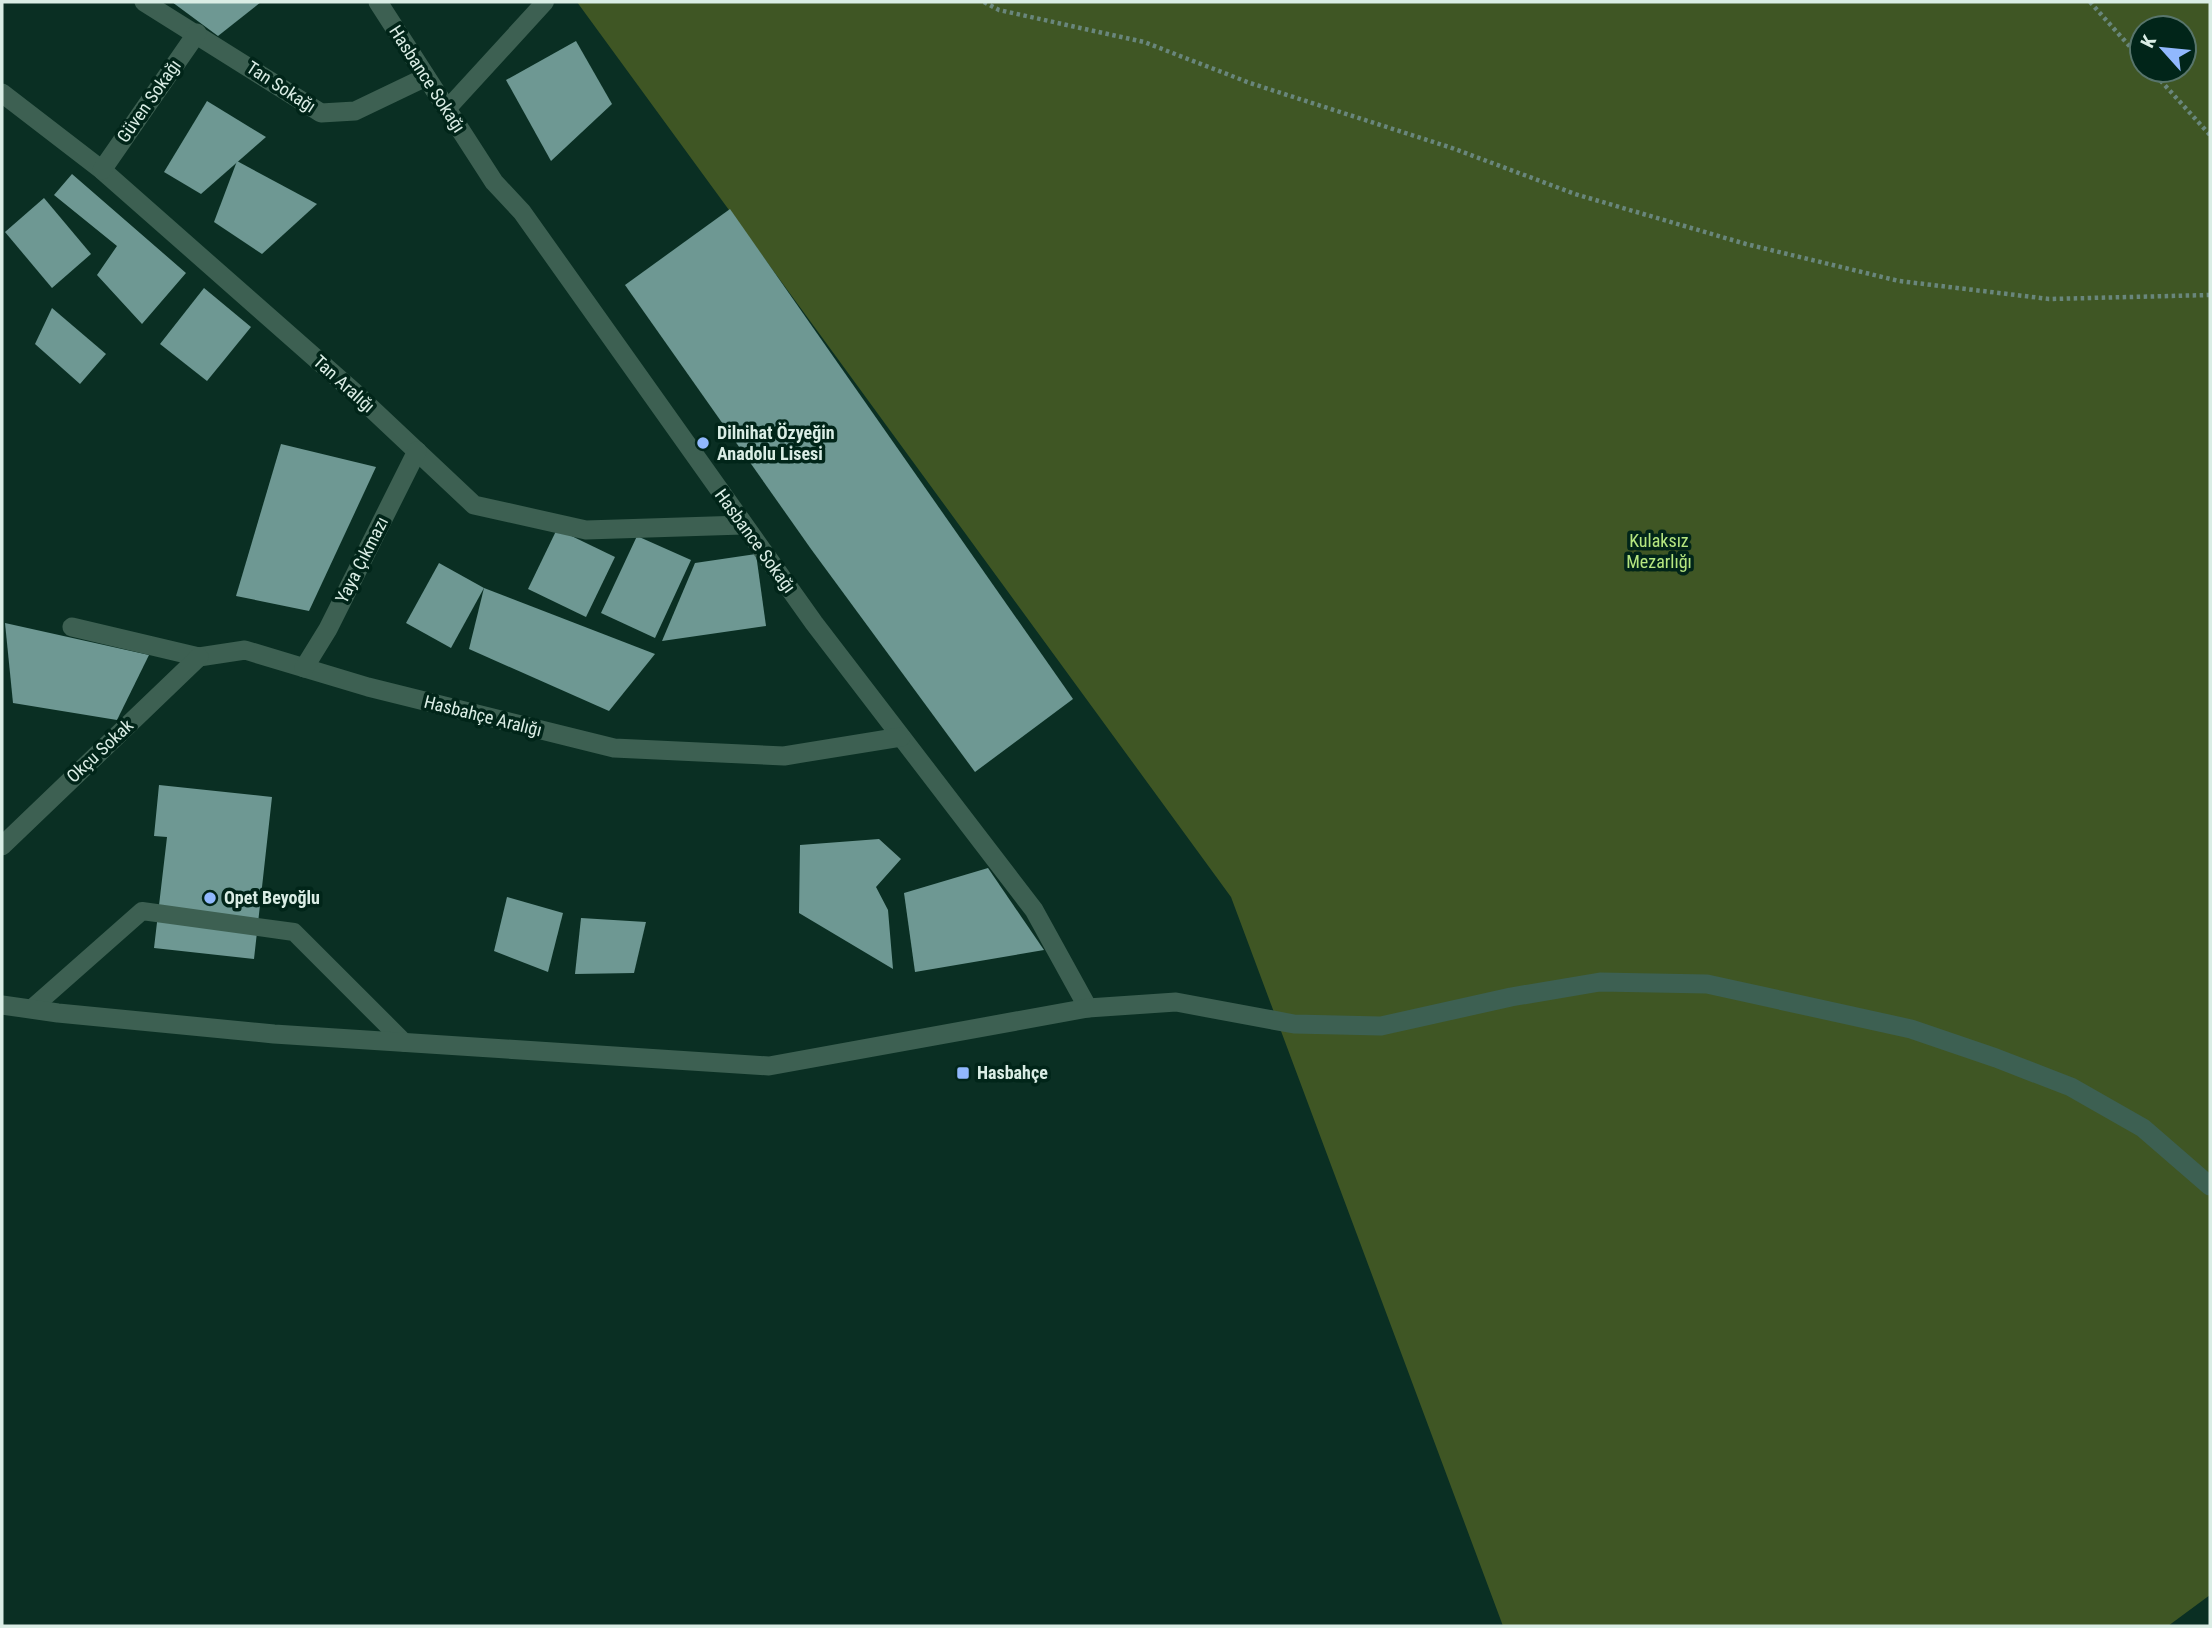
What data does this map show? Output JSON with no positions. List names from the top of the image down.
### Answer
{
  "streets": {
    "street": [
      "Hasbance Sokağı",
      "Tan Sokağı",
      "Güven Sokağı",
      "Tan Aralığı",
      "Yaya Çıkmazı",
      "Hasbahçe Aralığı",
      "Okçu Sokak"
    ]
  },
  "crossings": [
    ["Hasbance Sokağı", "Tan Sokağı"],
    ["Hasbance Sokağı", "Tan Aralığı"],
    ["Hasbance Sokağı", "Hasbahçe Aralığı"],
    ["Tan Sokağı", "Güven Sokağı"],
    ["Güven Sokağı", "Tan Aralığı"],
    ["Tan Aralığı", "Yaya Çıkmazı"],
    ["Yaya Çıkmazı", "Hasbahçe Aralığı"],
    ["Hasbahçe Aralığı", "Okçu Sokak"]
  ],
  "parks": ["Kulaksız Mezarlığı"],
  "places": {
    "other": ["Dilnihat Özyeğin Anadolu Lisesi", "Opet Beyoğlu"],
    "transit": ["Hasbahçe"]
  },
  "north": "top left"
}
